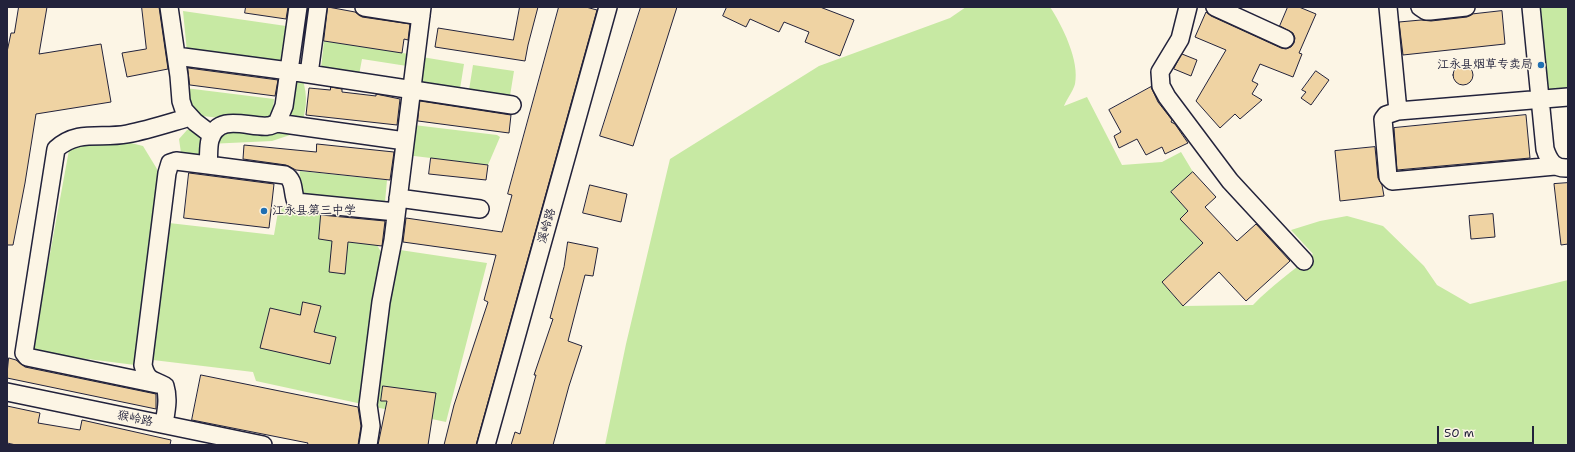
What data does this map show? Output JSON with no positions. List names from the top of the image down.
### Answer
{
  "streets": {
    "street": ["溪岭路", "猴岭路"]
  },
  "places": ["江永县烟草专卖局", "江永县第三中学"],
  "scale_bar": "50 m"
}
